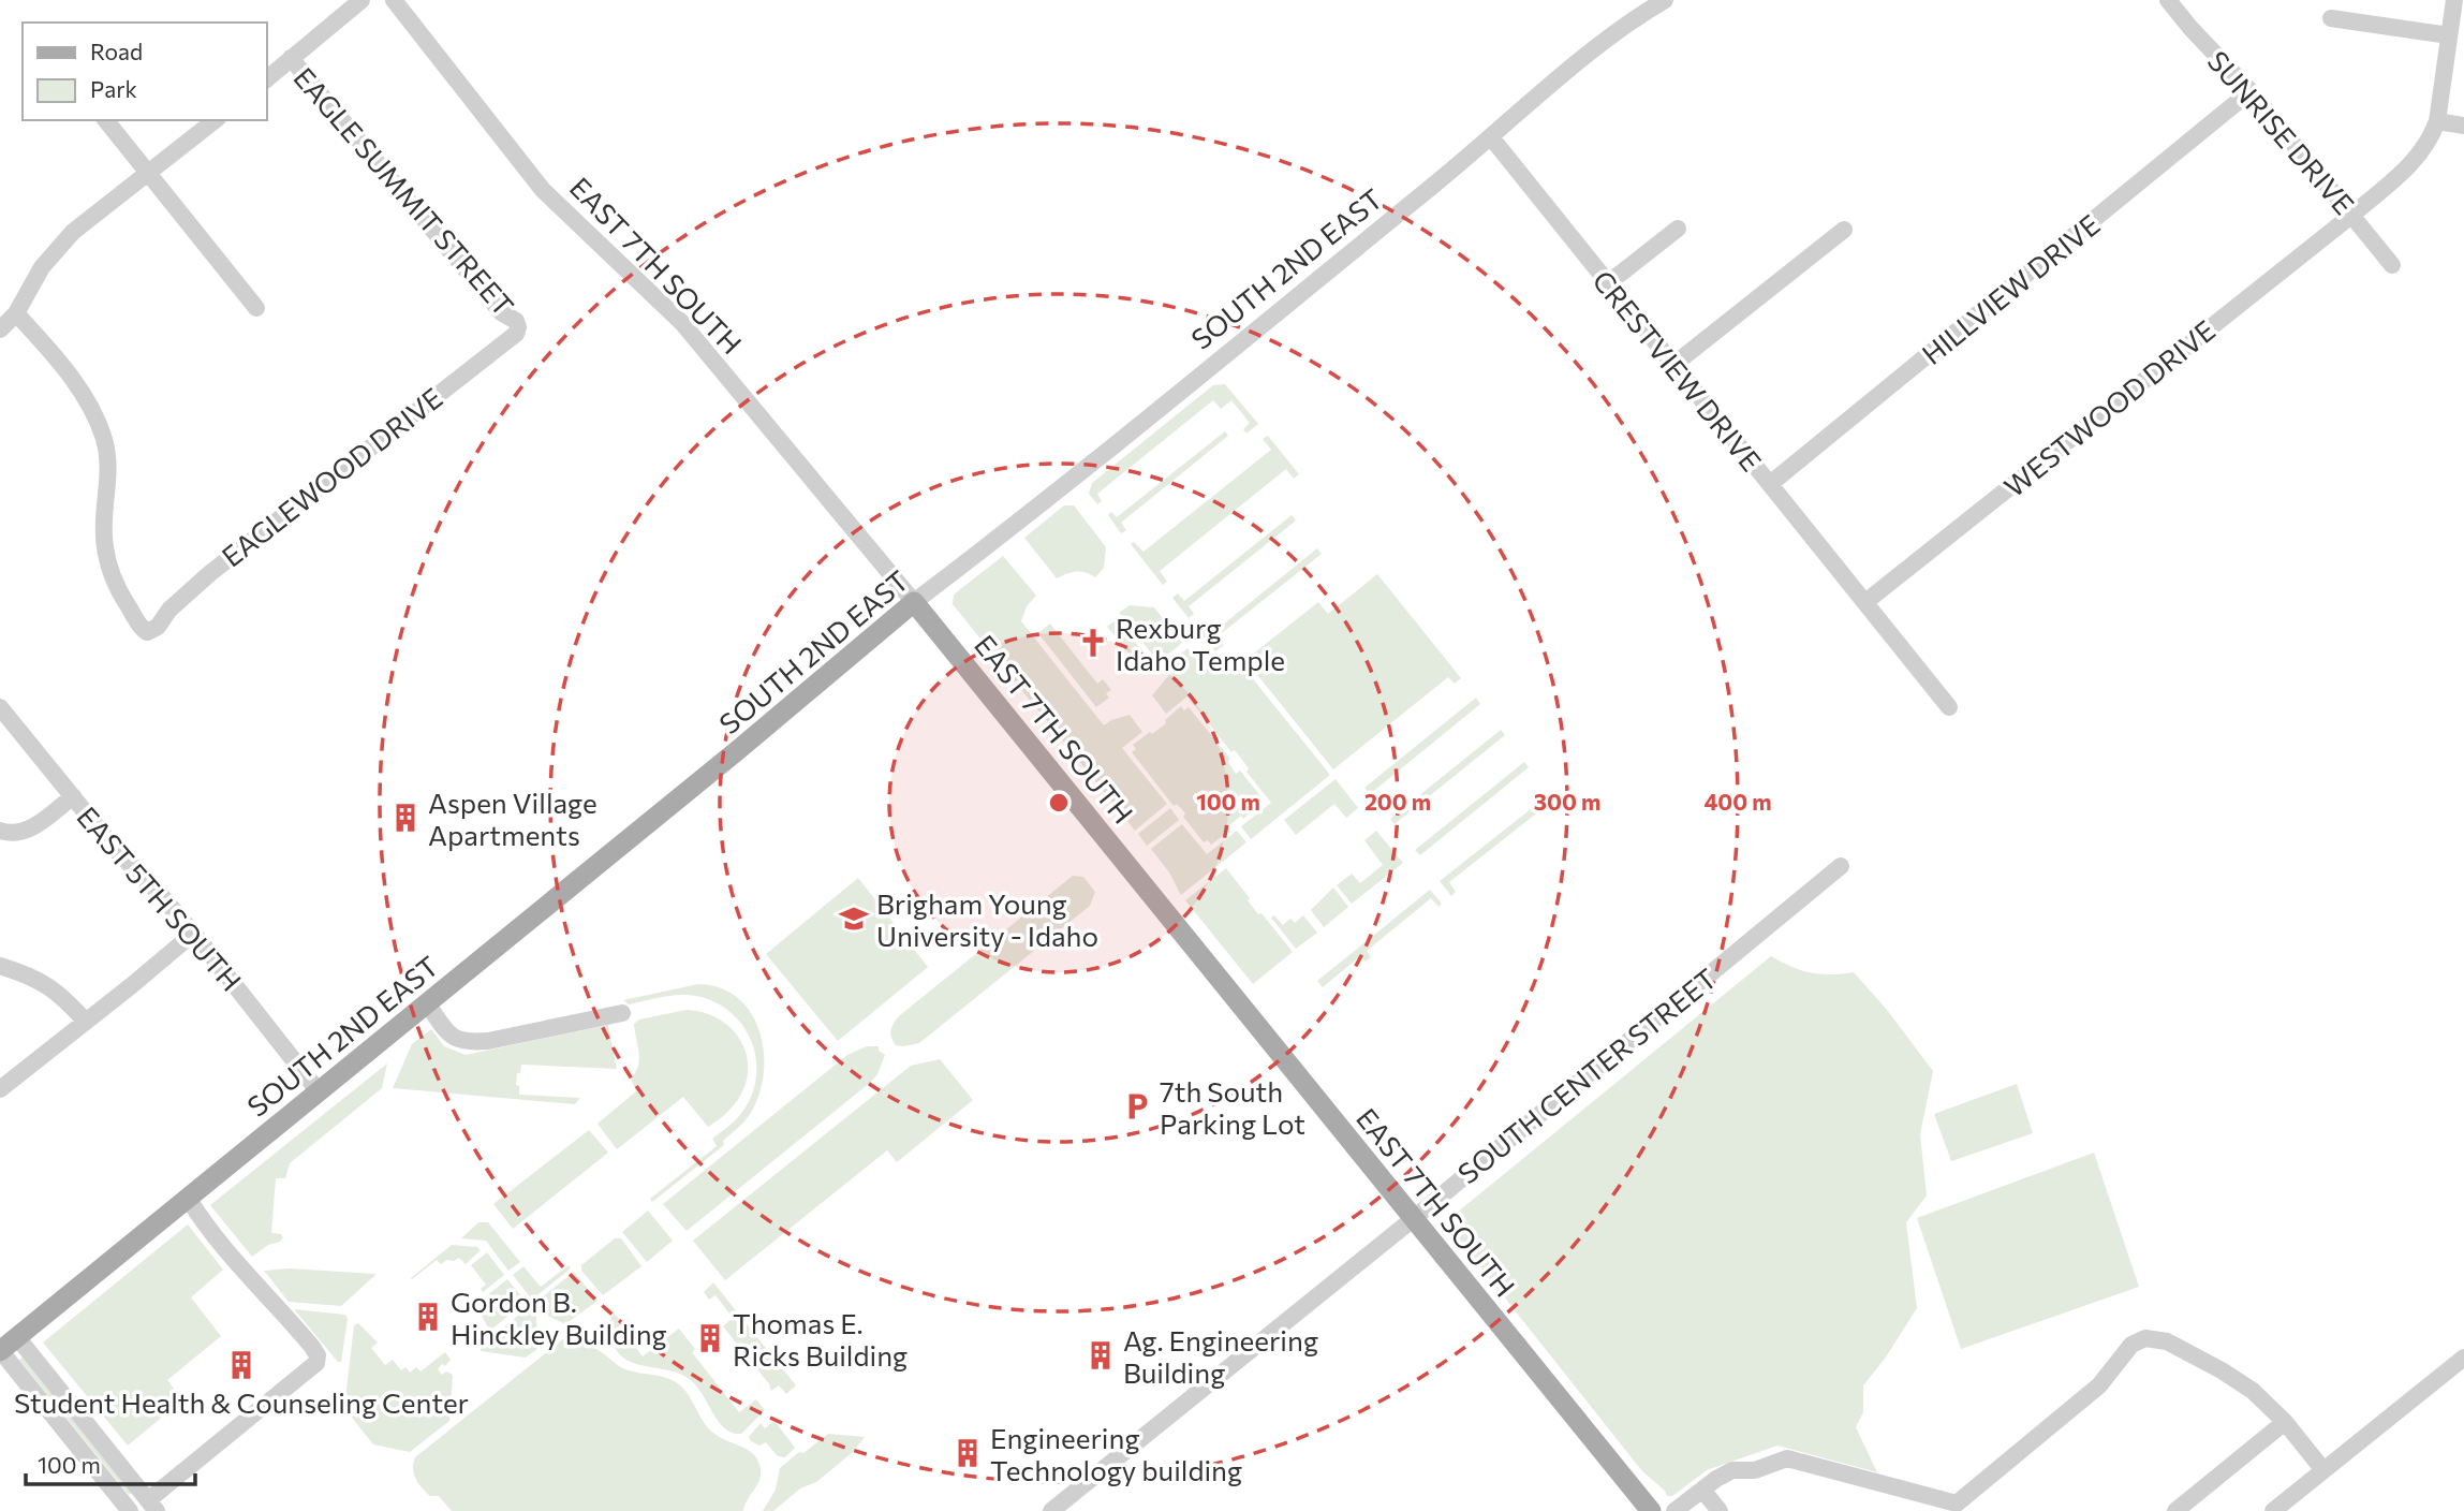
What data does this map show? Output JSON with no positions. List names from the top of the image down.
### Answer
{
  "streets": {
    "main road": ["EAST 7TH SOUTH", "SOUTH 2ND EAST"],
    "street": [
      "SUNRISE DRIVE",
      "EAGLE SUMMIT STREET",
      "HILLVIEW DRIVE",
      "CRESTVIEW DRIVE",
      "WESTWOOD DRIVE",
      "EAGLEWOOD DRIVE",
      "EAST 5TH SOUTH",
      "SOUTH CENTER STREET"
    ]
  },
  "crossings": [
    ["SUNRISE DRIVE", "HILLVIEW DRIVE"],
    ["SUNRISE DRIVE", "WESTWOOD DRIVE"],
    ["EAGLE SUMMIT STREET", "EAGLEWOOD DRIVE"],
    ["EAST 7TH SOUTH", "SOUTH 2ND EAST"],
    ["EAST 7TH SOUTH", "SOUTH CENTER STREET"],
    ["SOUTH 2ND EAST", "CRESTVIEW DRIVE"],
    ["SOUTH 2ND EAST", "EAST 5TH SOUTH"],
    ["HILLVIEW DRIVE", "CRESTVIEW DRIVE"],
    ["CRESTVIEW DRIVE", "WESTWOOD DRIVE"]
  ],
  "places": {
    "church": ["Rexburg Idaho Temple"],
    "building": [
      "Aspen Village Apartments",
      "Gordon B. Hinckley Building",
      "Thomas E. Ricks Building",
      "Ag. Engineering Building",
      "Student Health & Counseling Center",
      "Engineering Technology building"
    ],
    "school or university": ["Brigham Young University - Idaho"],
    "parking": ["7th South Parking Lot"]
  },
  "legend": ["Road", "Park"],
  "scale_bar": "100 m",
  "rings": [
    "100 m",
    "200 m",
    "300 m",
    "400 m"
  ]
}
